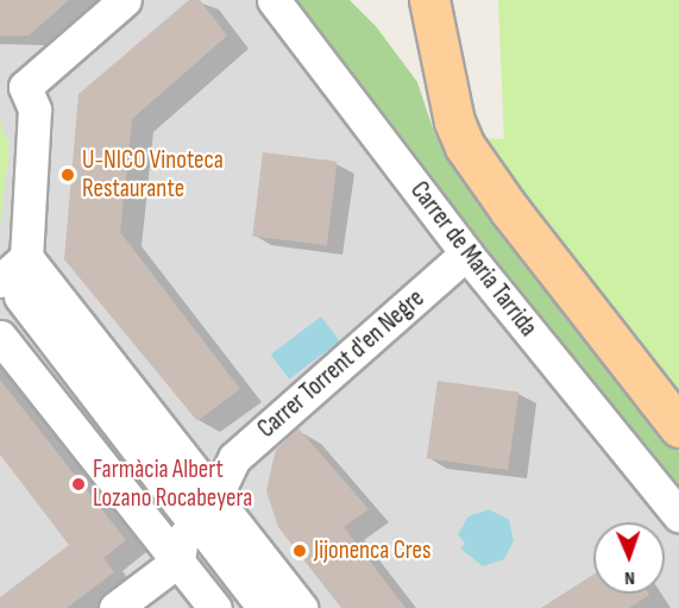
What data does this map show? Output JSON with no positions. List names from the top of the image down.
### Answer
{
  "streets": {
    "street": ["Carrer de Maria Tarrida", "Carrer Torrent d'en Negre"]
  },
  "crossings": [
    ["Carrer de Maria Tarrida", "Carrer Torrent d'en Negre"]
  ],
  "places": ["U-NICO Vinoteca Restaurante", "Farmàcia Albert Lozano Rocabeyera", "Jijonenca Cres"],
  "north": "bottom"
}
